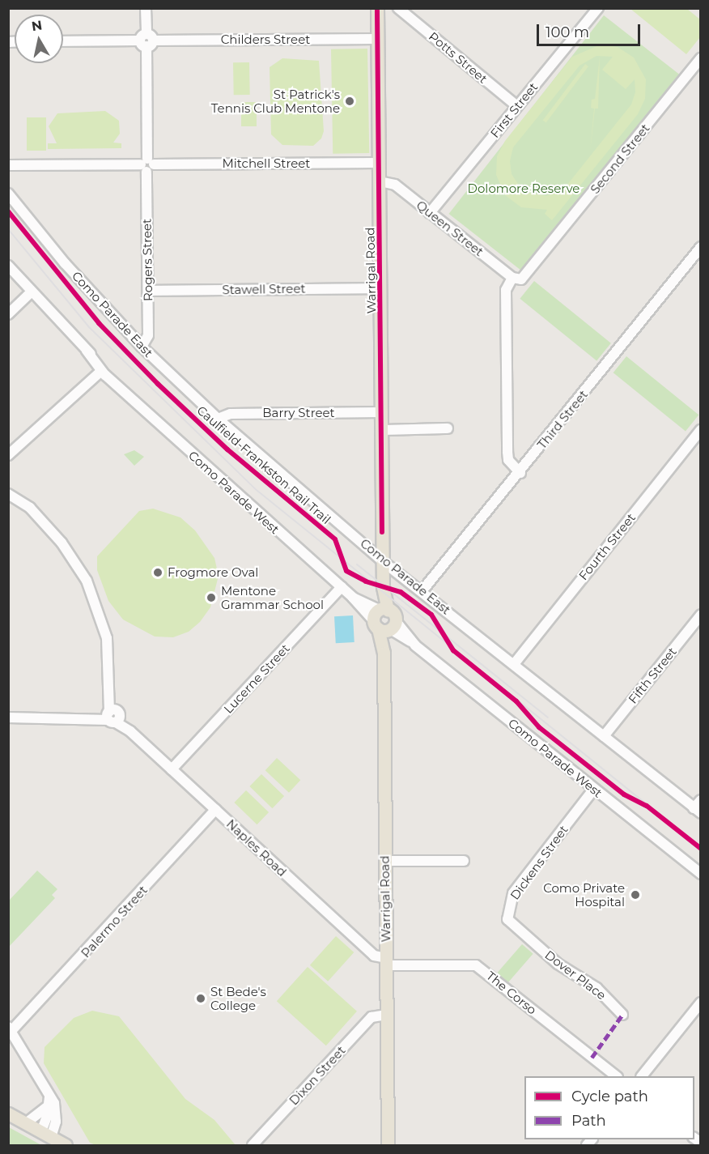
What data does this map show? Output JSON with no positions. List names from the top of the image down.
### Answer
{
  "streets": {
    "main road": ["Warrigal Road"],
    "street": [
      "Childers Street",
      "Potts Street",
      "First Street",
      "Second Street",
      "Mitchell Street",
      "Queen Street",
      "Rogers Street",
      "Stawell Street",
      "Como Parade East",
      "Barry Street",
      "Third Street",
      "Como Parade West",
      "Fourth Street",
      "Fifth Street",
      "Lucerne Street",
      "Naples Road",
      "Dickens Street",
      "Palermo Street",
      "Dover Place",
      "The Corso",
      "Dixon Street"
    ],
    "cycle path": ["Caulfield-Frankston Rail Trail"]
  },
  "crossings": [
    ["Childers Street", "Rogers Street"],
    ["Childers Street", "Warrigal Road"],
    ["Potts Street", "First Street"],
    ["First Street", "Queen Street"],
    ["Second Street", "Queen Street"],
    ["Second Street", "Third Street"],
    ["Mitchell Street", "Rogers Street"],
    ["Mitchell Street", "Warrigal Road"],
    ["Queen Street", "Warrigal Road"],
    ["Rogers Street", "Stawell Street"],
    ["Rogers Street", "Como Parade East"],
    ["Warrigal Road", "Stawell Street"],
    ["Warrigal Road", "Como Parade East"],
    ["Warrigal Road", "Barry Street"],
    ["Warrigal Road", "Como Parade West"],
    ["Warrigal Road", "Naples Road"],
    ["Warrigal Road", "The Corso"],
    ["Warrigal Road", "Dixon Street"],
    ["Como Parade East", "Barry Street"],
    ["Como Parade East", "Third Street"],
    ["Como Parade East", "Fourth Street"],
    ["Como Parade East", "Fifth Street"],
    ["Como Parade West", "Lucerne Street"],
    ["Como Parade West", "Dickens Street"],
    ["Lucerne Street", "Naples Road"],
    ["Naples Road", "Palermo Street"],
    ["Naples Road", "The Corso"],
    ["Dickens Street", "Dover Place"]
  ],
  "parks": ["Dolomore Reserve"],
  "places": [
    "St Patrick's Tennis Club Mentone",
    "Frogmore Oval",
    "Mentone Grammar School",
    "Como Private Hospital",
    "St Bede's College"
  ],
  "legend": ["Cycle path", "Path"],
  "scale_bar": "100 m",
  "north": "top"
}
